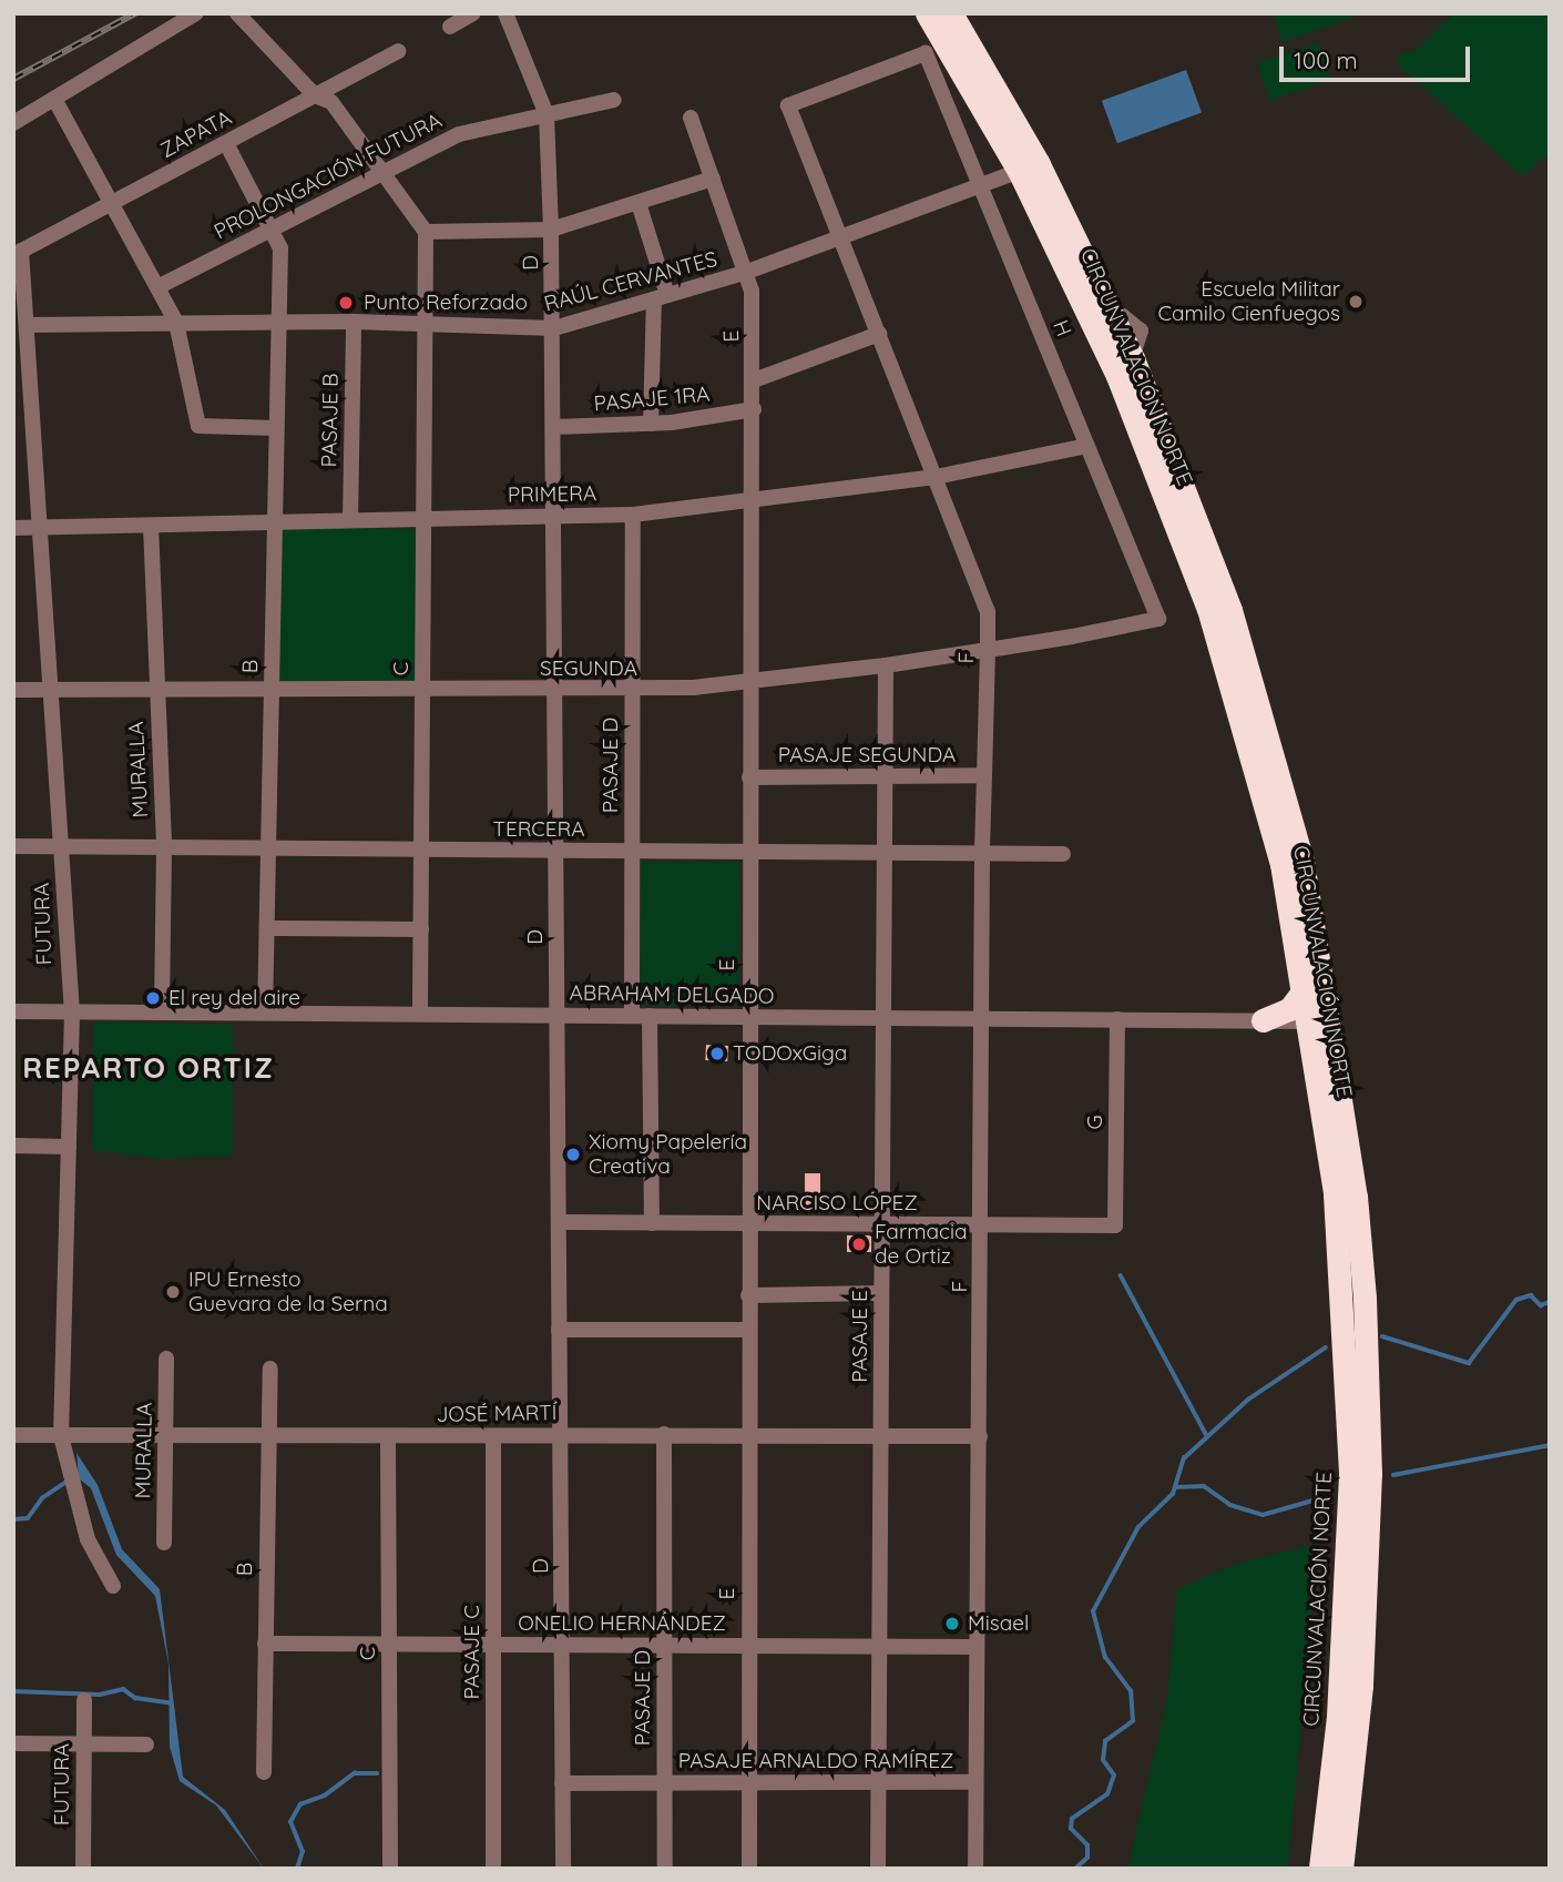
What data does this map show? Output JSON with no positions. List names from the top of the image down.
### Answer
{
  "streets": {
    "highway": ["CIRCUNVALACIÓN NORTE"],
    "street": [
      "ZAPATA",
      "PROLONGACIÓN FUTURA",
      "D",
      "RAÚL CERVANTES",
      "H",
      "E",
      "PASAJE 1RA",
      "PASAJE B",
      "PRIMERA",
      "F",
      "B",
      "C",
      "SEGUNDA",
      "PASAJE SEGUNDA",
      "PASAJE D",
      "MURALLA",
      "TERCERA",
      "FUTURA",
      "ABRAHAM DELGADO",
      "G",
      "NARCISO LÓPEZ",
      "PASAJE E",
      "JOSÉ MARTÍ",
      "ONELIO HERNÁNDEZ",
      "PASAJE C",
      "PASAJE ARNALDO RAMÍREZ"
    ]
  },
  "crossings": [
    ["ZAPATA", "B"],
    ["ZAPATA", "FUTURA"],
    ["PROLONGACIÓN FUTURA", "D"],
    ["PROLONGACIÓN FUTURA", "B"],
    ["D", "RAÚL CERVANTES"],
    ["D", "PASAJE 1RA"],
    ["D", "PRIMERA"],
    ["D", "SEGUNDA"],
    ["D", "TERCERA"],
    ["D", "ABRAHAM DELGADO"],
    ["D", "NARCISO LÓPEZ"],
    ["D", "JOSÉ MARTÍ"],
    ["D", "ONELIO HERNÁNDEZ"],
    ["D", "PASAJE ARNALDO RAMÍREZ"],
    ["RAÚL CERVANTES", "H"],
    ["RAÚL CERVANTES", "E"],
    ["RAÚL CERVANTES", "CIRCUNVALACIÓN NORTE"],
    ["RAÚL CERVANTES", "PASAJE B"],
    ["RAÚL CERVANTES", "F"],
    ["RAÚL CERVANTES", "B"],
    ["RAÚL CERVANTES", "C"],
    ["RAÚL CERVANTES", "FUTURA"],
    ["H", "PRIMERA"],
    ["H", "F"],
    ["H", "SEGUNDA"],
    ["E", "PASAJE 1RA"],
    ["E", "PRIMERA"],
    ["E", "SEGUNDA"],
    ["E", "PASAJE SEGUNDA"],
    ["E", "TERCERA"],
    ["E", "ABRAHAM DELGADO"],
    ["E", "NARCISO LÓPEZ"],
    ["E", "JOSÉ MARTÍ"],
    ["E", "ONELIO HERNÁNDEZ"],
    ["E", "PASAJE ARNALDO RAMÍREZ"],
    ["CIRCUNVALACIÓN NORTE", "ABRAHAM DELGADO"],
    ["PASAJE B", "PRIMERA"],
    ["PRIMERA", "F"],
    ["PRIMERA", "B"],
    ["PRIMERA", "C"],
    ["PRIMERA", "PASAJE D"],
    ["PRIMERA", "MURALLA"],
    ["PRIMERA", "FUTURA"],
    ["F", "SEGUNDA"],
    ["F", "PASAJE SEGUNDA"],
    ["F", "TERCERA"],
    ["F", "ABRAHAM DELGADO"],
    ["F", "NARCISO LÓPEZ"],
    ["F", "JOSÉ MARTÍ"],
    ["F", "ONELIO HERNÁNDEZ"],
    ["F", "PASAJE ARNALDO RAMÍREZ"],
    ["B", "SEGUNDA"],
    ["B", "TERCERA"],
    ["B", "ABRAHAM DELGADO"],
    ["B", "JOSÉ MARTÍ"],
    ["B", "ONELIO HERNÁNDEZ"],
    ["C", "SEGUNDA"],
    ["C", "TERCERA"],
    ["C", "ABRAHAM DELGADO"],
    ["C", "JOSÉ MARTÍ"],
    ["C", "ONELIO HERNÁNDEZ"],
    ["SEGUNDA", "PASAJE D"],
    ["SEGUNDA", "MURALLA"],
    ["SEGUNDA", "FUTURA"],
    ["SEGUNDA", "PASAJE E"],
    ["PASAJE SEGUNDA", "PASAJE E"],
    ["PASAJE D", "TERCERA"],
    ["PASAJE D", "ABRAHAM DELGADO"],
    ["PASAJE D", "JOSÉ MARTÍ"],
    ["PASAJE D", "ONELIO HERNÁNDEZ"],
    ["PASAJE D", "PASAJE ARNALDO RAMÍREZ"],
    ["MURALLA", "TERCERA"],
    ["MURALLA", "ABRAHAM DELGADO"],
    ["MURALLA", "JOSÉ MARTÍ"],
    ["TERCERA", "FUTURA"],
    ["TERCERA", "PASAJE E"],
    ["FUTURA", "ABRAHAM DELGADO"],
    ["FUTURA", "JOSÉ MARTÍ"],
    ["ABRAHAM DELGADO", "G"],
    ["ABRAHAM DELGADO", "PASAJE E"],
    ["G", "NARCISO LÓPEZ"],
    ["NARCISO LÓPEZ", "PASAJE E"],
    ["PASAJE E", "JOSÉ MARTÍ"],
    ["PASAJE E", "ONELIO HERNÁNDEZ"],
    ["PASAJE E", "PASAJE ARNALDO RAMÍREZ"],
    ["JOSÉ MARTÍ", "PASAJE C"],
    ["ONELIO HERNÁNDEZ", "PASAJE C"]
  ],
  "districts": ["REPARTO ORTIZ"],
  "places": [
    "Escuela Militar Camilo Cienfuegos",
    "Punto Reforzado",
    "El rey del aire",
    "TODOxGiga",
    "Xiomy Papelería Creativa",
    "Farmacia de Ortiz",
    "IPU Ernesto Guevara de la Serna",
    "Misael"
  ],
  "scale_bar": "100 m"
}
